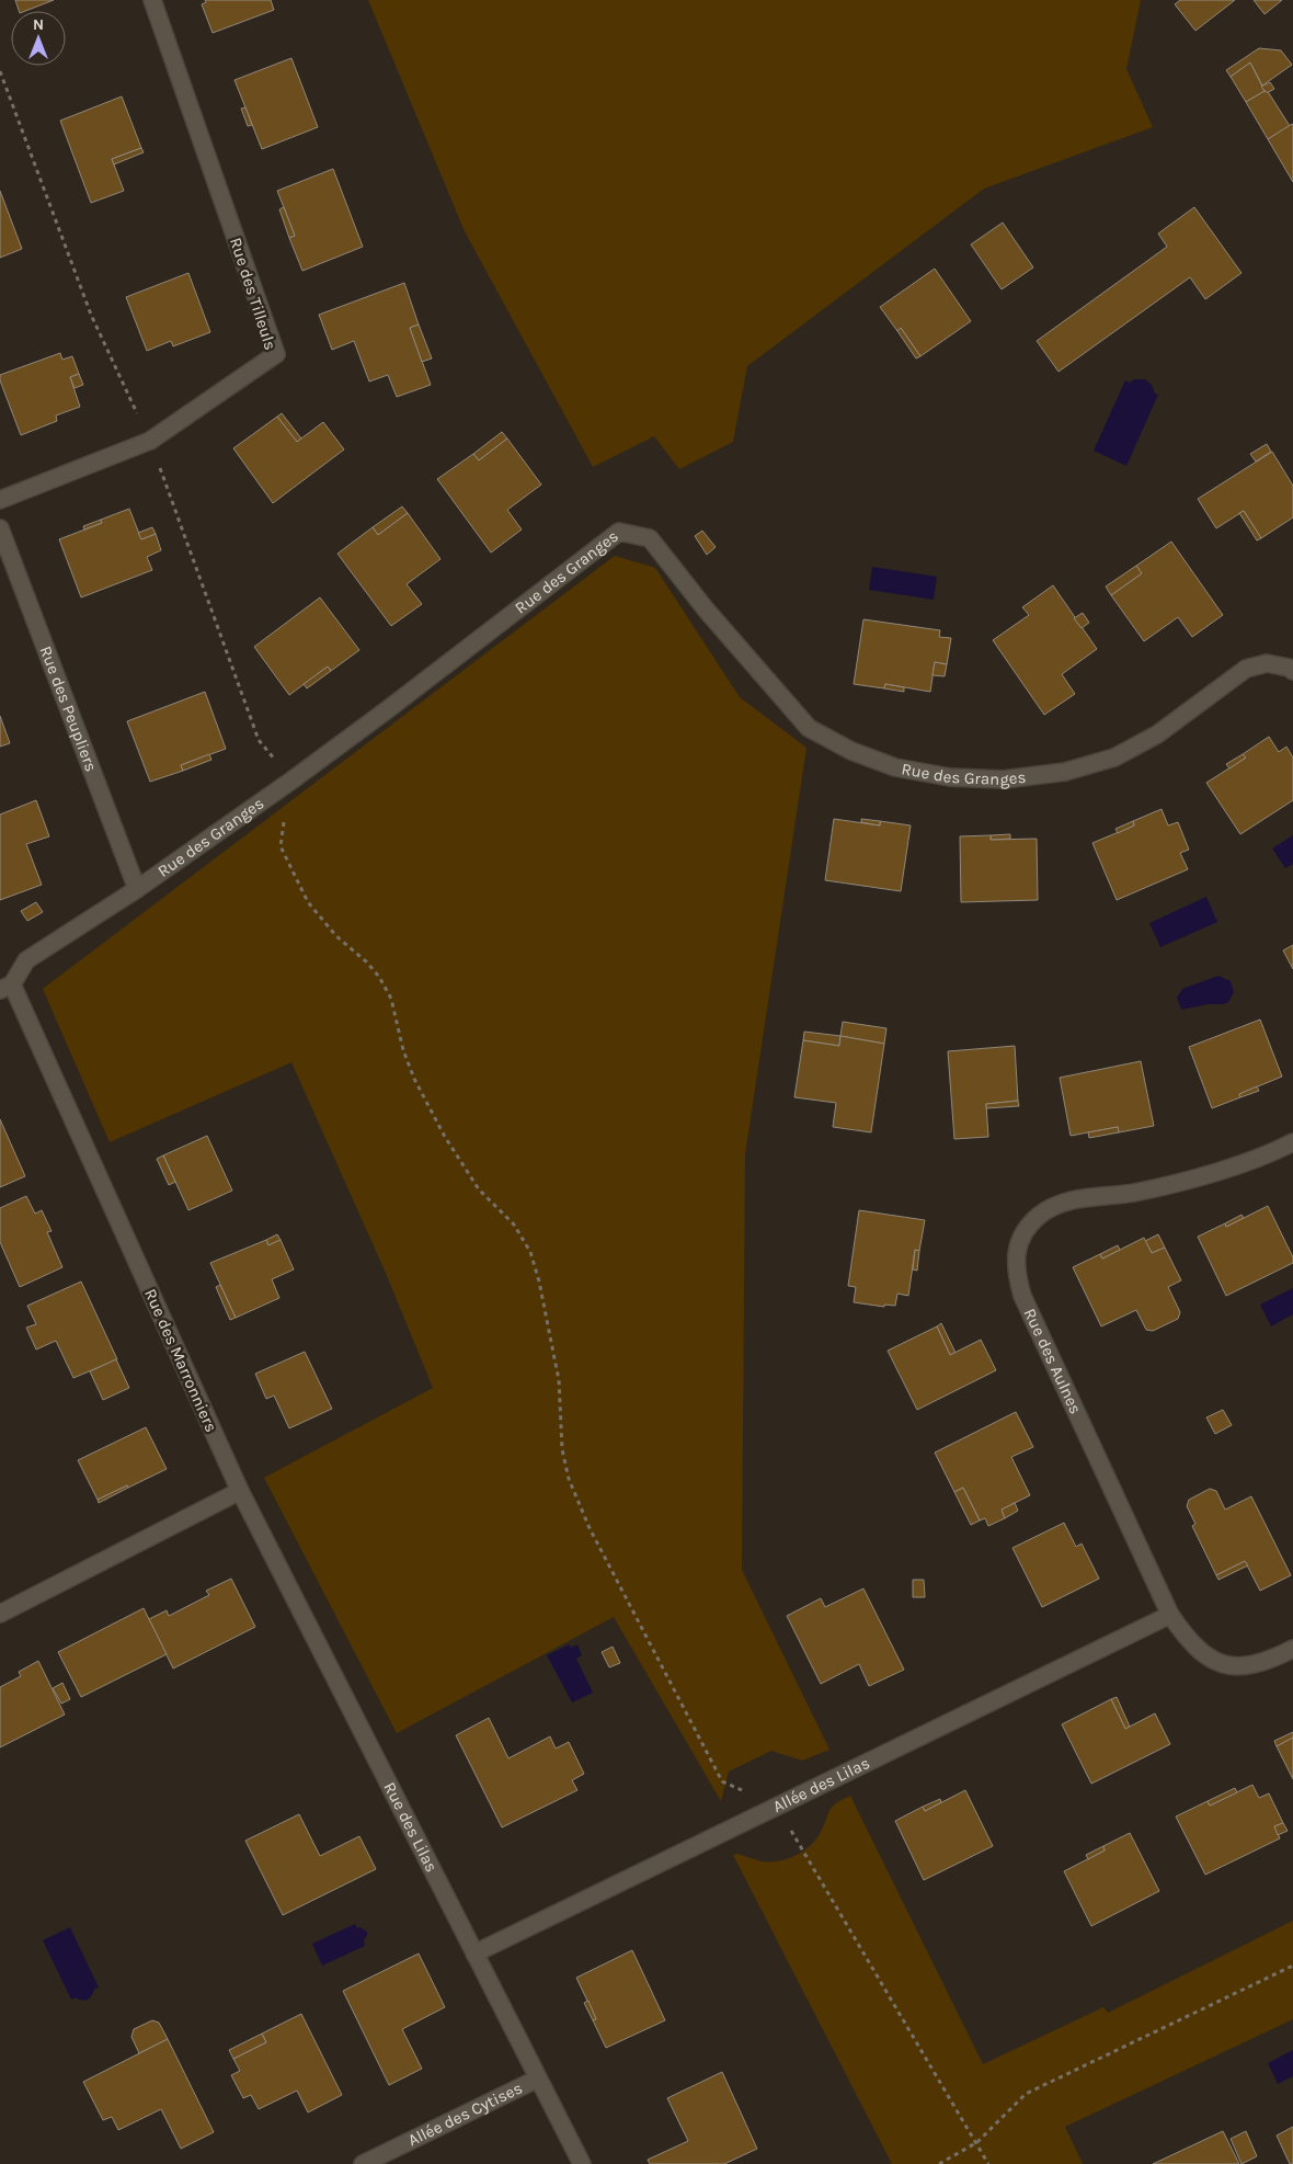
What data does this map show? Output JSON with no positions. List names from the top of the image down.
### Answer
{
  "streets": {
    "street": [
      "Rue des Tilleuls",
      "Rue des Granges",
      "Rue des Peupliers",
      "Rue des Marronniers",
      "Rue des Aulnes",
      "Allée des Lilas",
      "Rue des Lilas",
      "Allée des Cytises"
    ]
  },
  "crossings": [
    ["Rue des Granges", "Rue des Peupliers"],
    ["Rue des Granges", "Rue des Marronniers"],
    ["Rue des Marronniers", "Rue des Lilas"],
    ["Rue des Aulnes", "Allée des Lilas"],
    ["Allée des Lilas", "Rue des Lilas"],
    ["Rue des Lilas", "Allée des Cytises"]
  ],
  "north": "top"
}
